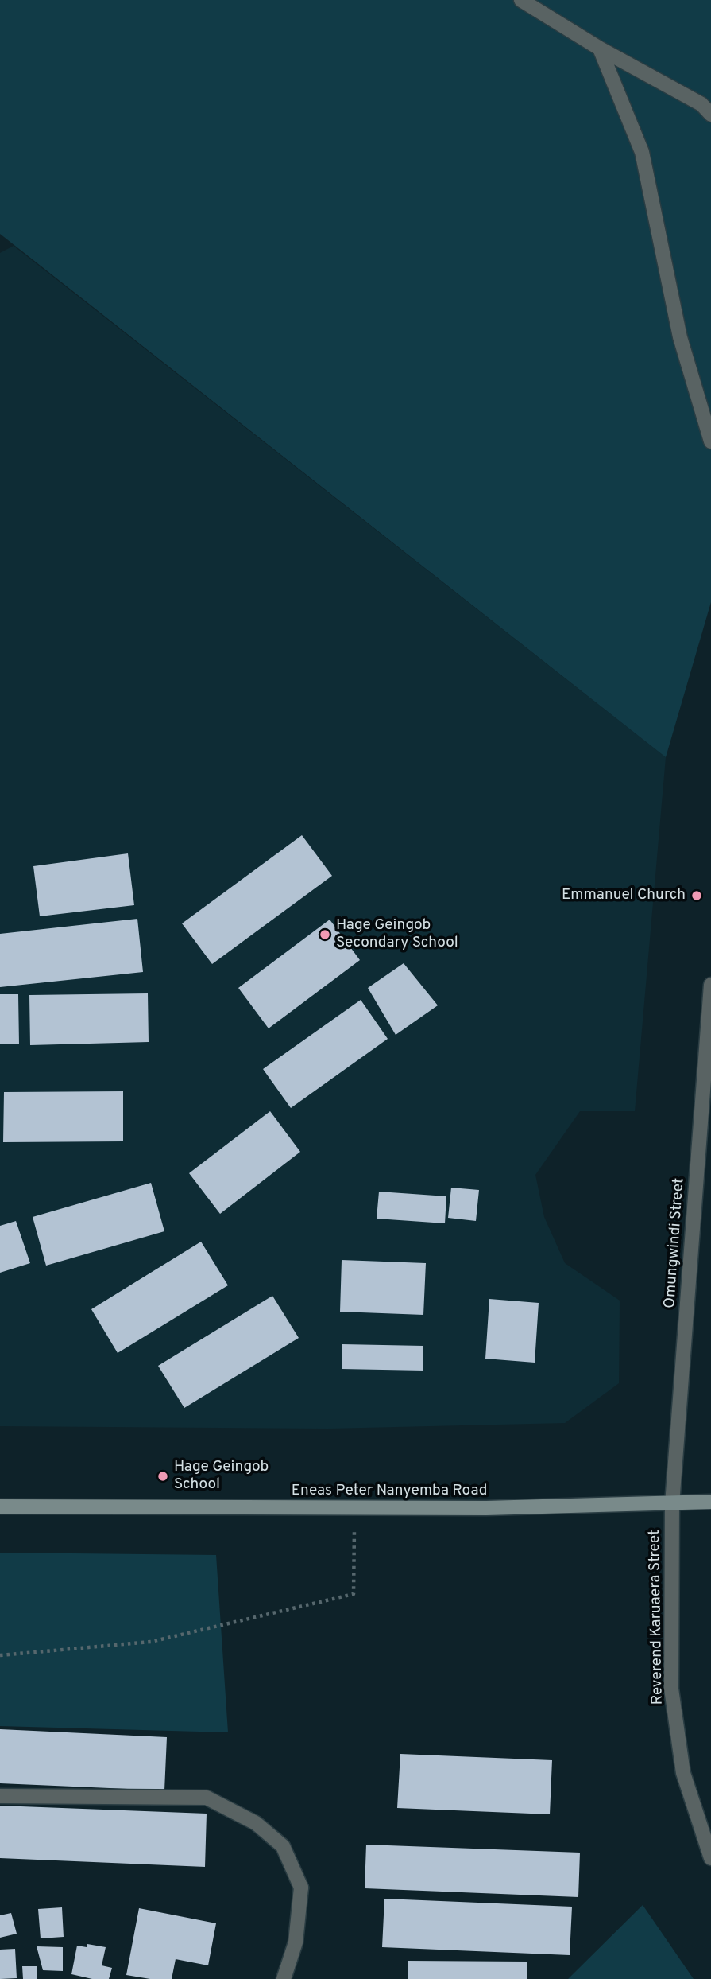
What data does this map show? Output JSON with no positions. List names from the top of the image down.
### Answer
{
  "streets": {
    "main road": ["Eneas Peter Nanyemba Road"],
    "street": ["Omungwindi Street", "Reverend Karuaera Street"]
  },
  "crossings": [
    ["Omungwindi Street", "Eneas Peter Nanyemba Road"],
    ["Omungwindi Street", "Reverend Karuaera Street"],
    ["Eneas Peter Nanyemba Road", "Reverend Karuaera Street"]
  ],
  "places": ["Emmanuel Church", "Hage Geingob Secondary School", "Hage Geingob School"]
}
